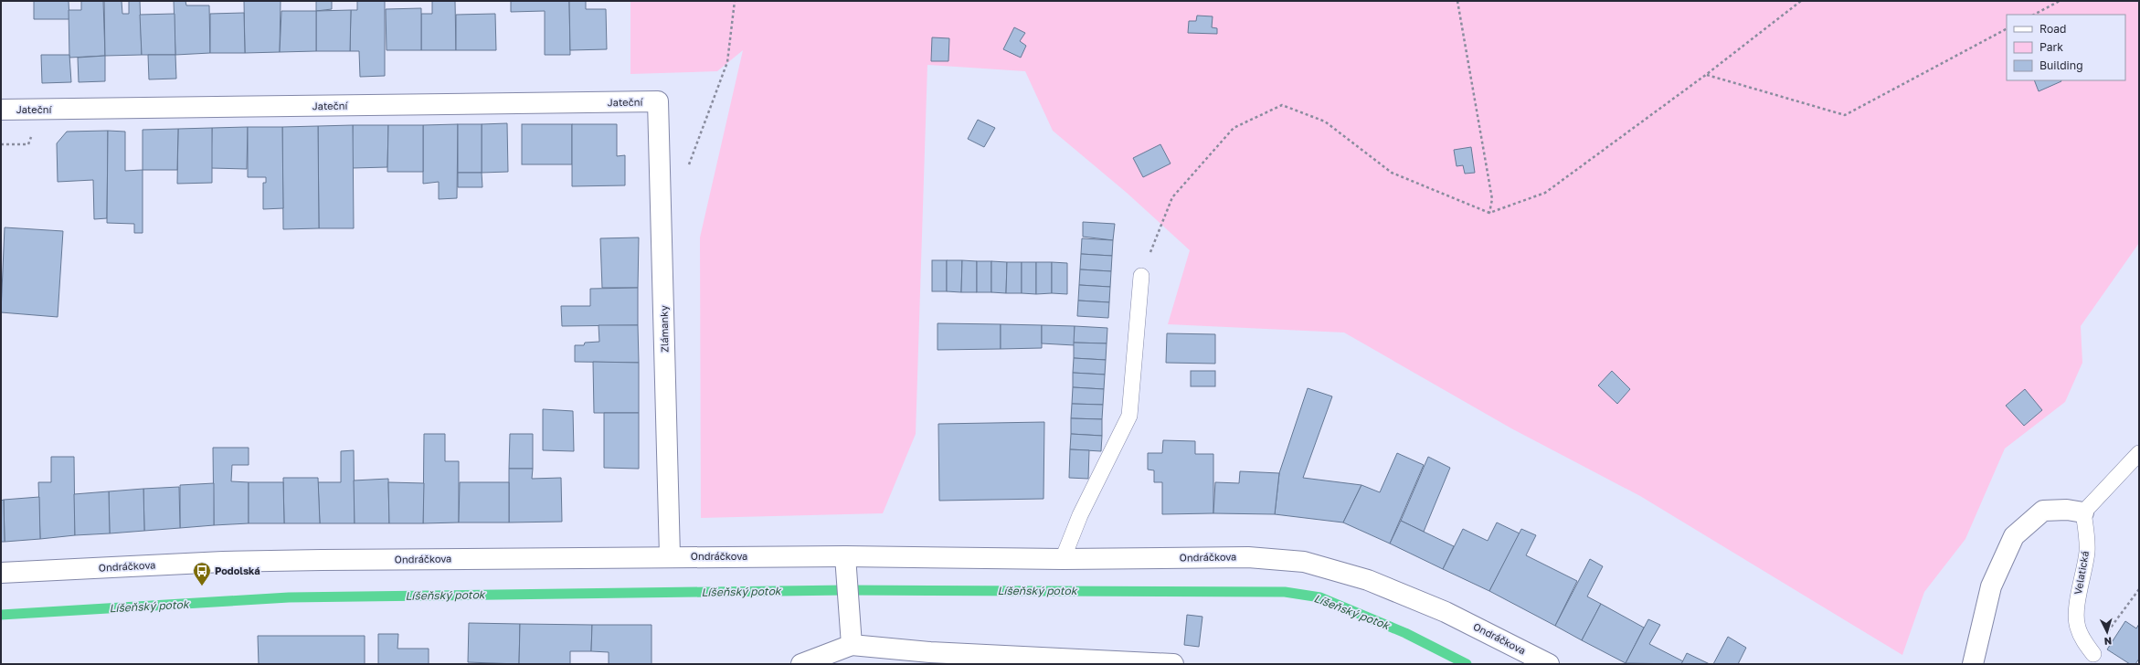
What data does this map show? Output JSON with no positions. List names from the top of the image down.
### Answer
{
  "streets": {
    "street": ["Jateční", "Zlámanky", "Ondráčkova"],
    "lane": ["Velatická"]
  },
  "crossings": [
    ["Jateční", "Zlámanky"],
    ["Zlámanky", "Ondráčkova"]
  ],
  "water": ["Líšeňský potok"],
  "places": {
    "bus stop": ["Podolská"]
  },
  "legend": ["Road", "Park", "Building"],
  "north": "bottom"
}
